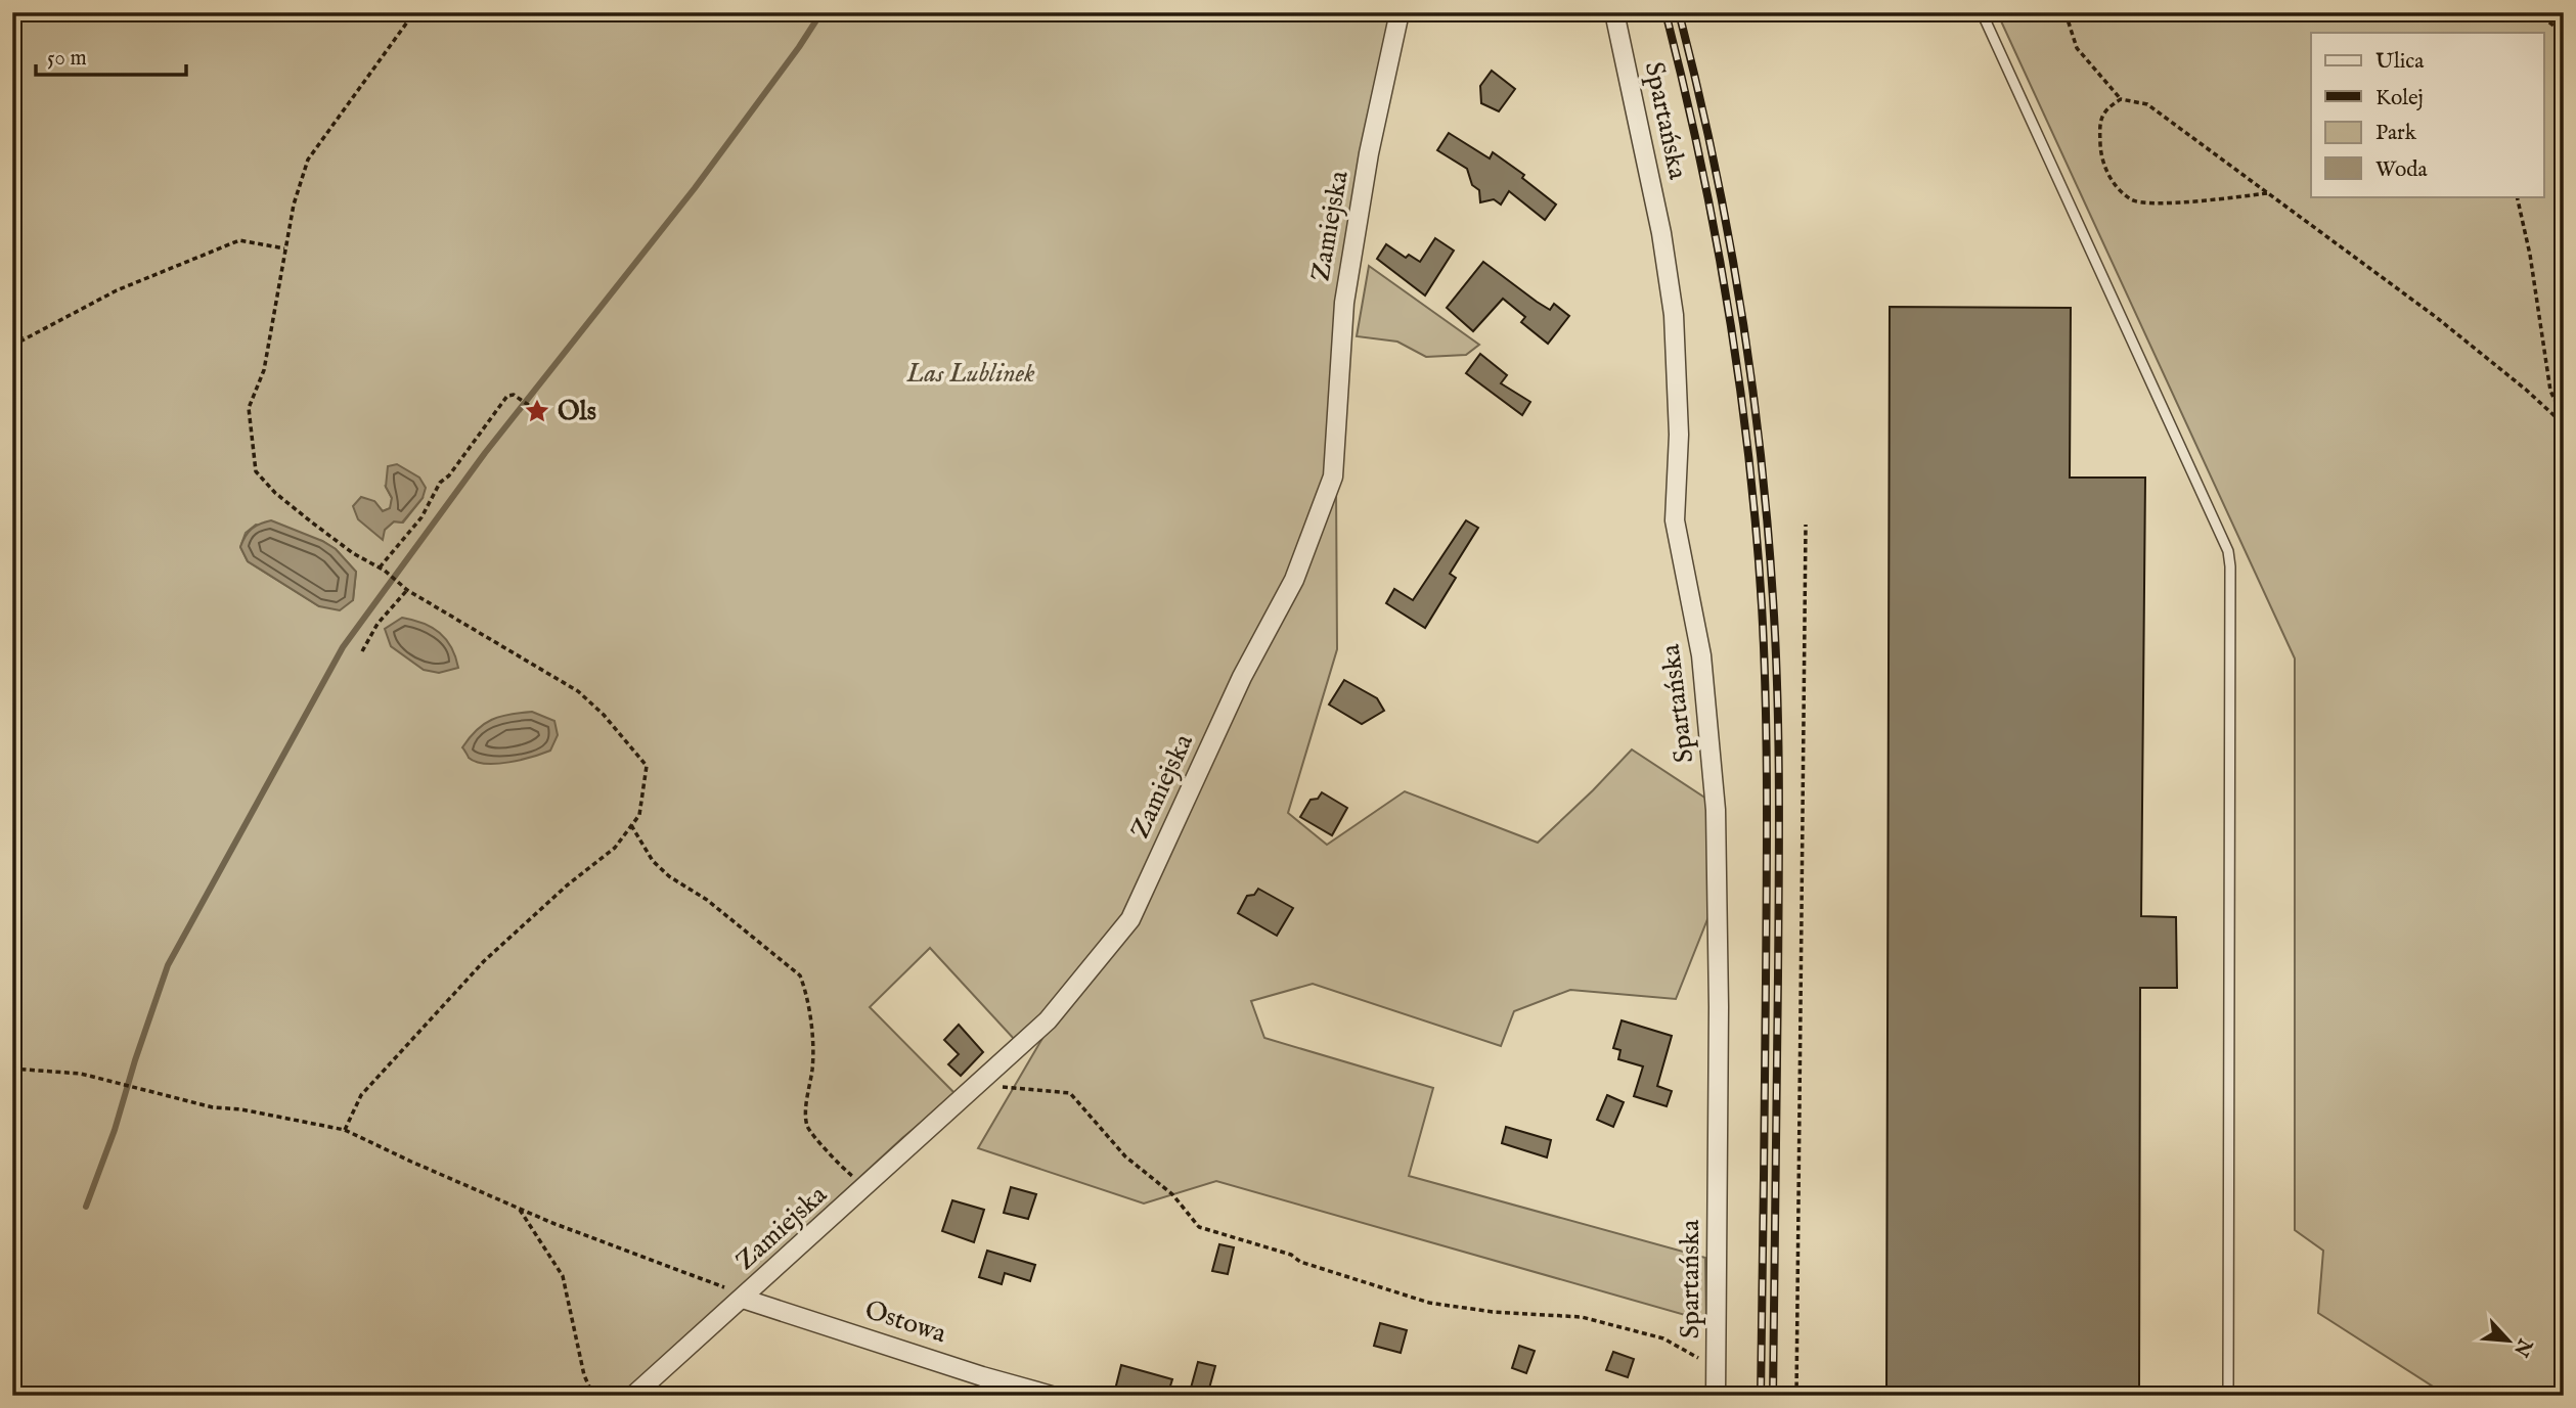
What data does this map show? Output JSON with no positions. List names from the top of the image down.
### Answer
{
  "streets": {
    "street": ["Spartańska", "Zamiejska", "Ostowa"]
  },
  "crossings": [
    ["Zamiejska", "Ostowa"]
  ],
  "parks": ["Las Lublinek"],
  "places": {
    "place": ["Ols"]
  },
  "legend": [
    "Ulica",
    "Kolej",
    "Park",
    "Woda"
  ],
  "scale_bar": "50 m",
  "north": "bottom right"
}
